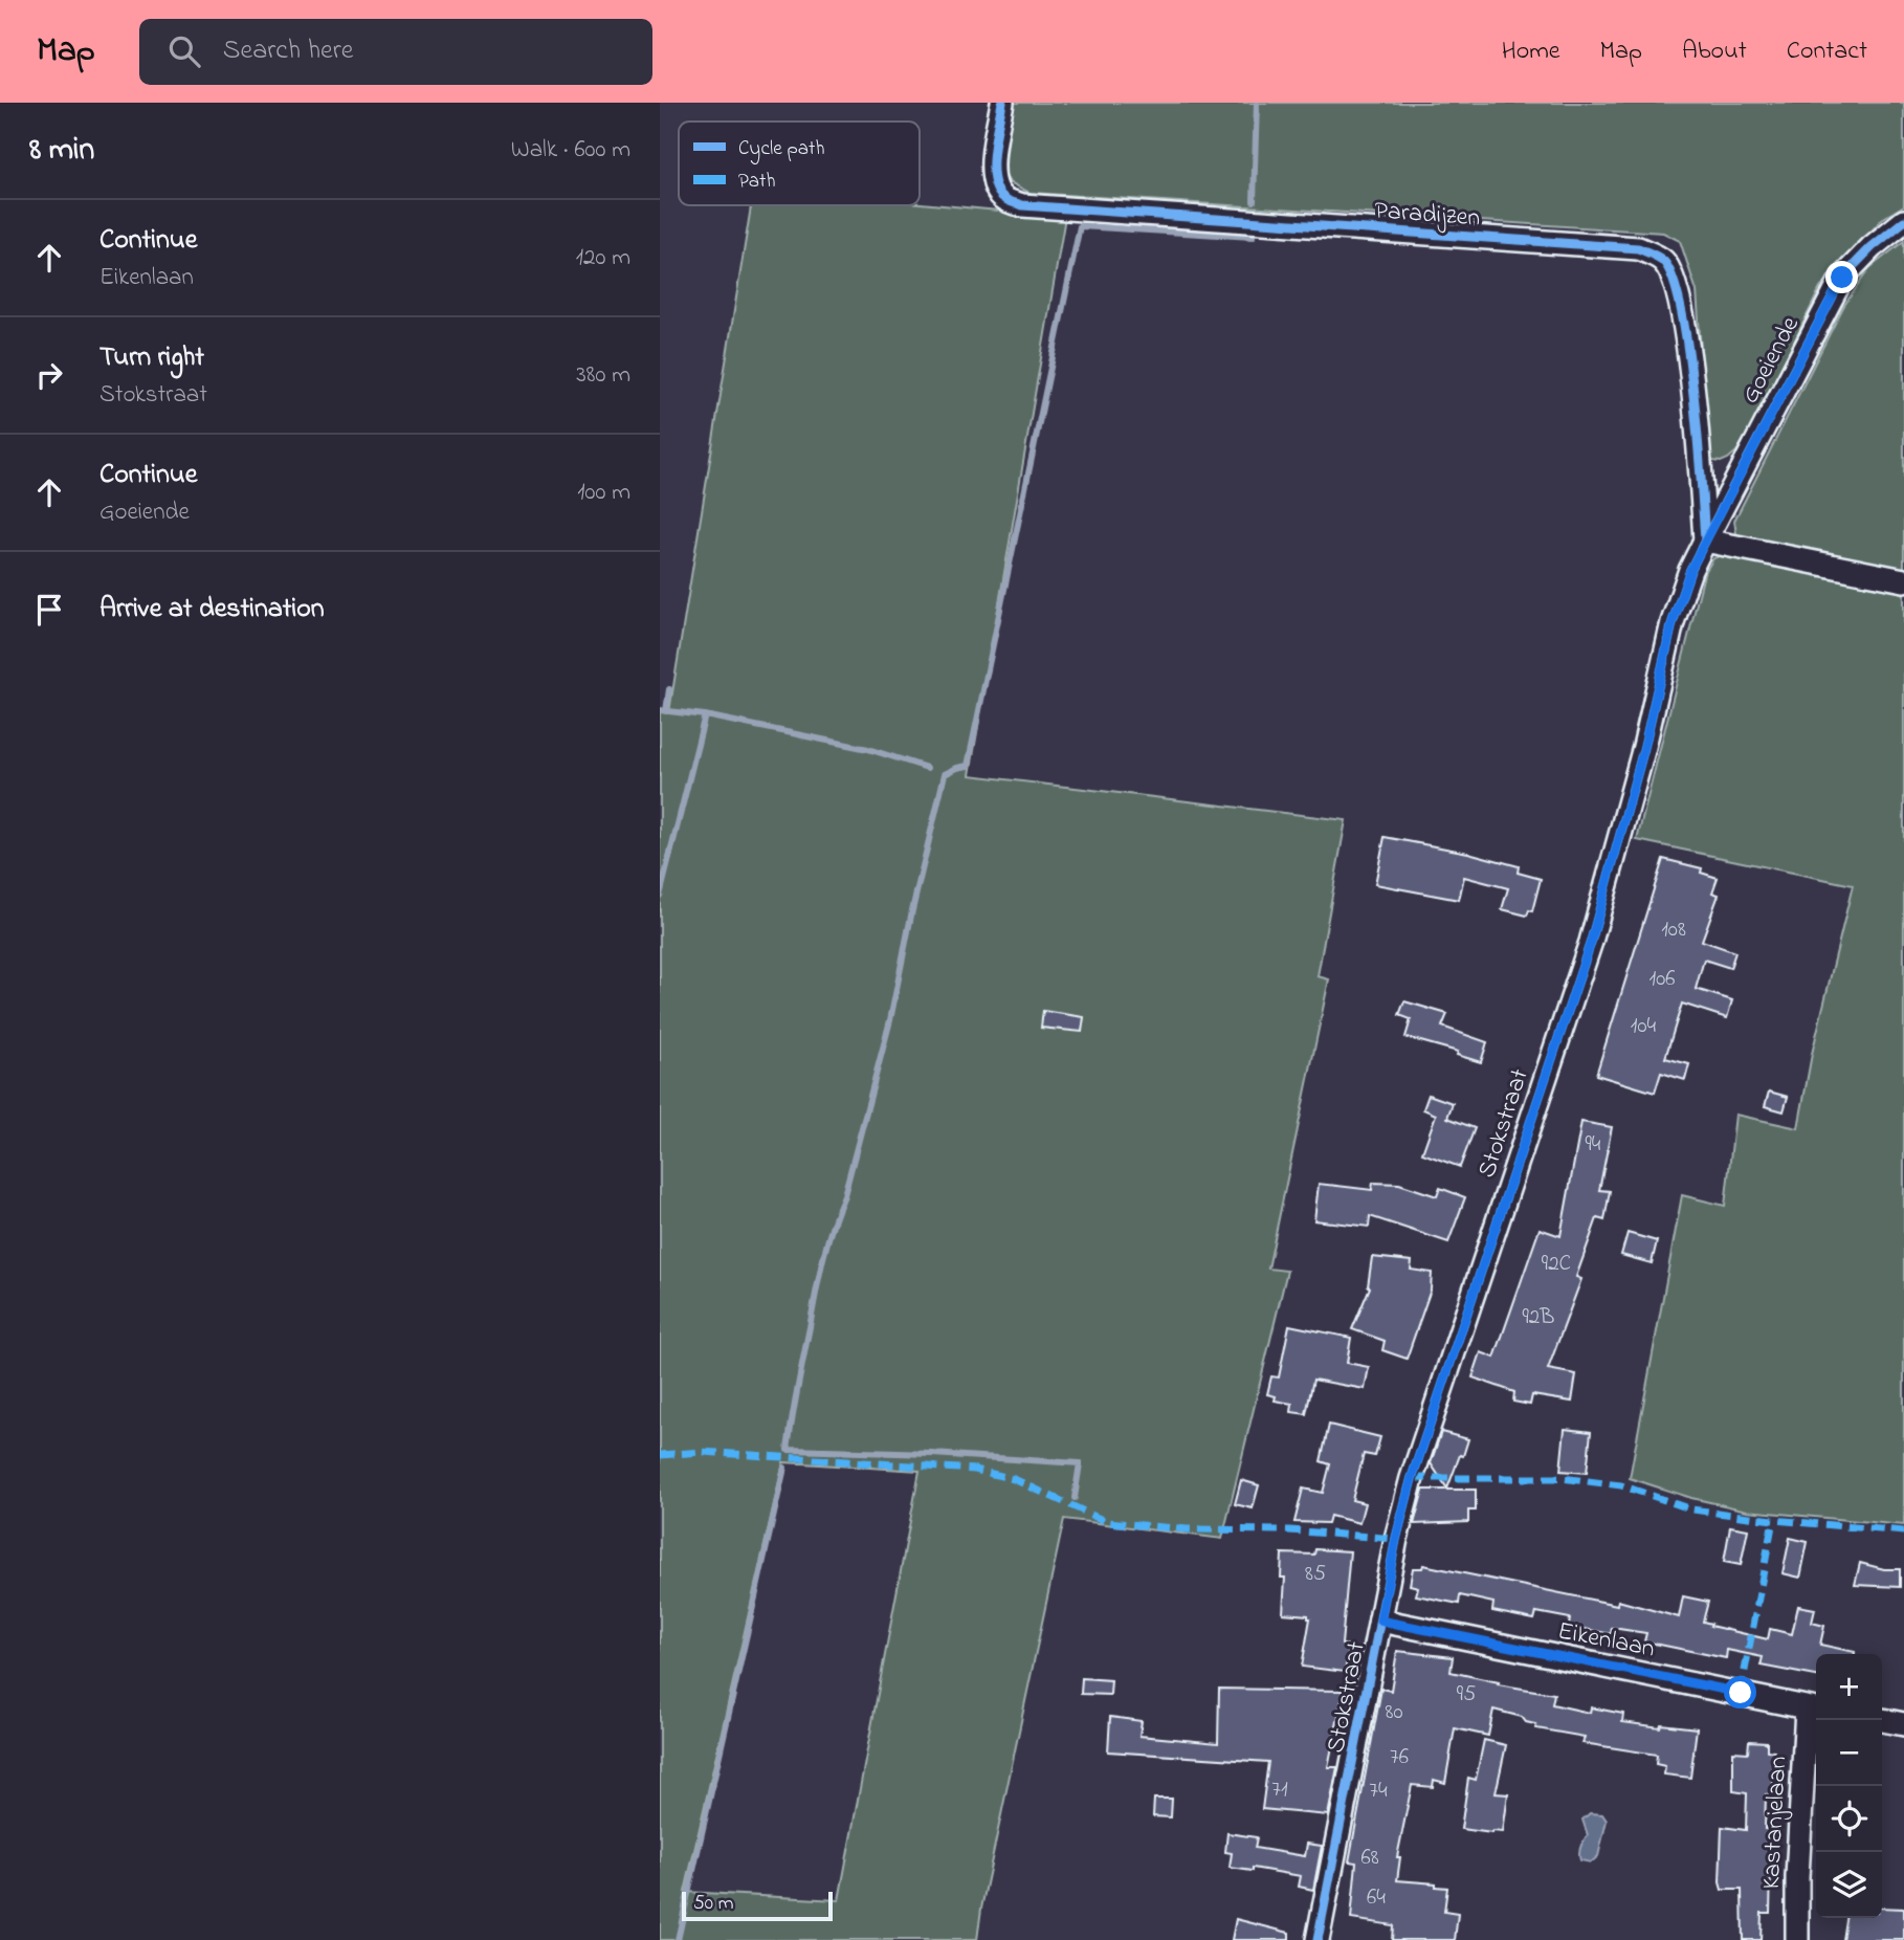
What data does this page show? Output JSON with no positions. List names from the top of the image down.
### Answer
{
  "streets": {
    "street": [
      "Paradijzen",
      "Goeiende",
      "Stokstraat",
      "Eikenlaan",
      "Kastanjelaan"
    ]
  },
  "crossings": [
    ["Paradijzen", "Goeiende"],
    ["Paradijzen", "Stokstraat"],
    ["Goeiende", "Stokstraat"],
    ["Stokstraat", "Eikenlaan"],
    ["Eikenlaan", "Kastanjelaan"]
  ],
  "house_numbers": [
    "108",
    "106",
    "104",
    "94",
    "92C",
    "92B",
    "85",
    "95",
    "80",
    "76",
    "71",
    "74",
    "68",
    "64"
  ],
  "legend": ["Cycle path", "Path"],
  "scale_bar": "50 m",
  "page": {
    "header": "Map",
    "search": "Search here",
    "nav": [
      "Home",
      "Map",
      "About",
      "Contact"
    ],
    "heading": ["8 min", "Walk · 600 m"],
    "list": [
      ["Continue", "Eikenlaan", "120 m"],
      ["Turn right", "Stokstraat", "380 m"],
      ["Continue", "Goeiende", "100 m"],
      "Arrive at destination"
    ],
    "map_buttons": ["+", "−"],
    "scale": "50 m"
  }
}
